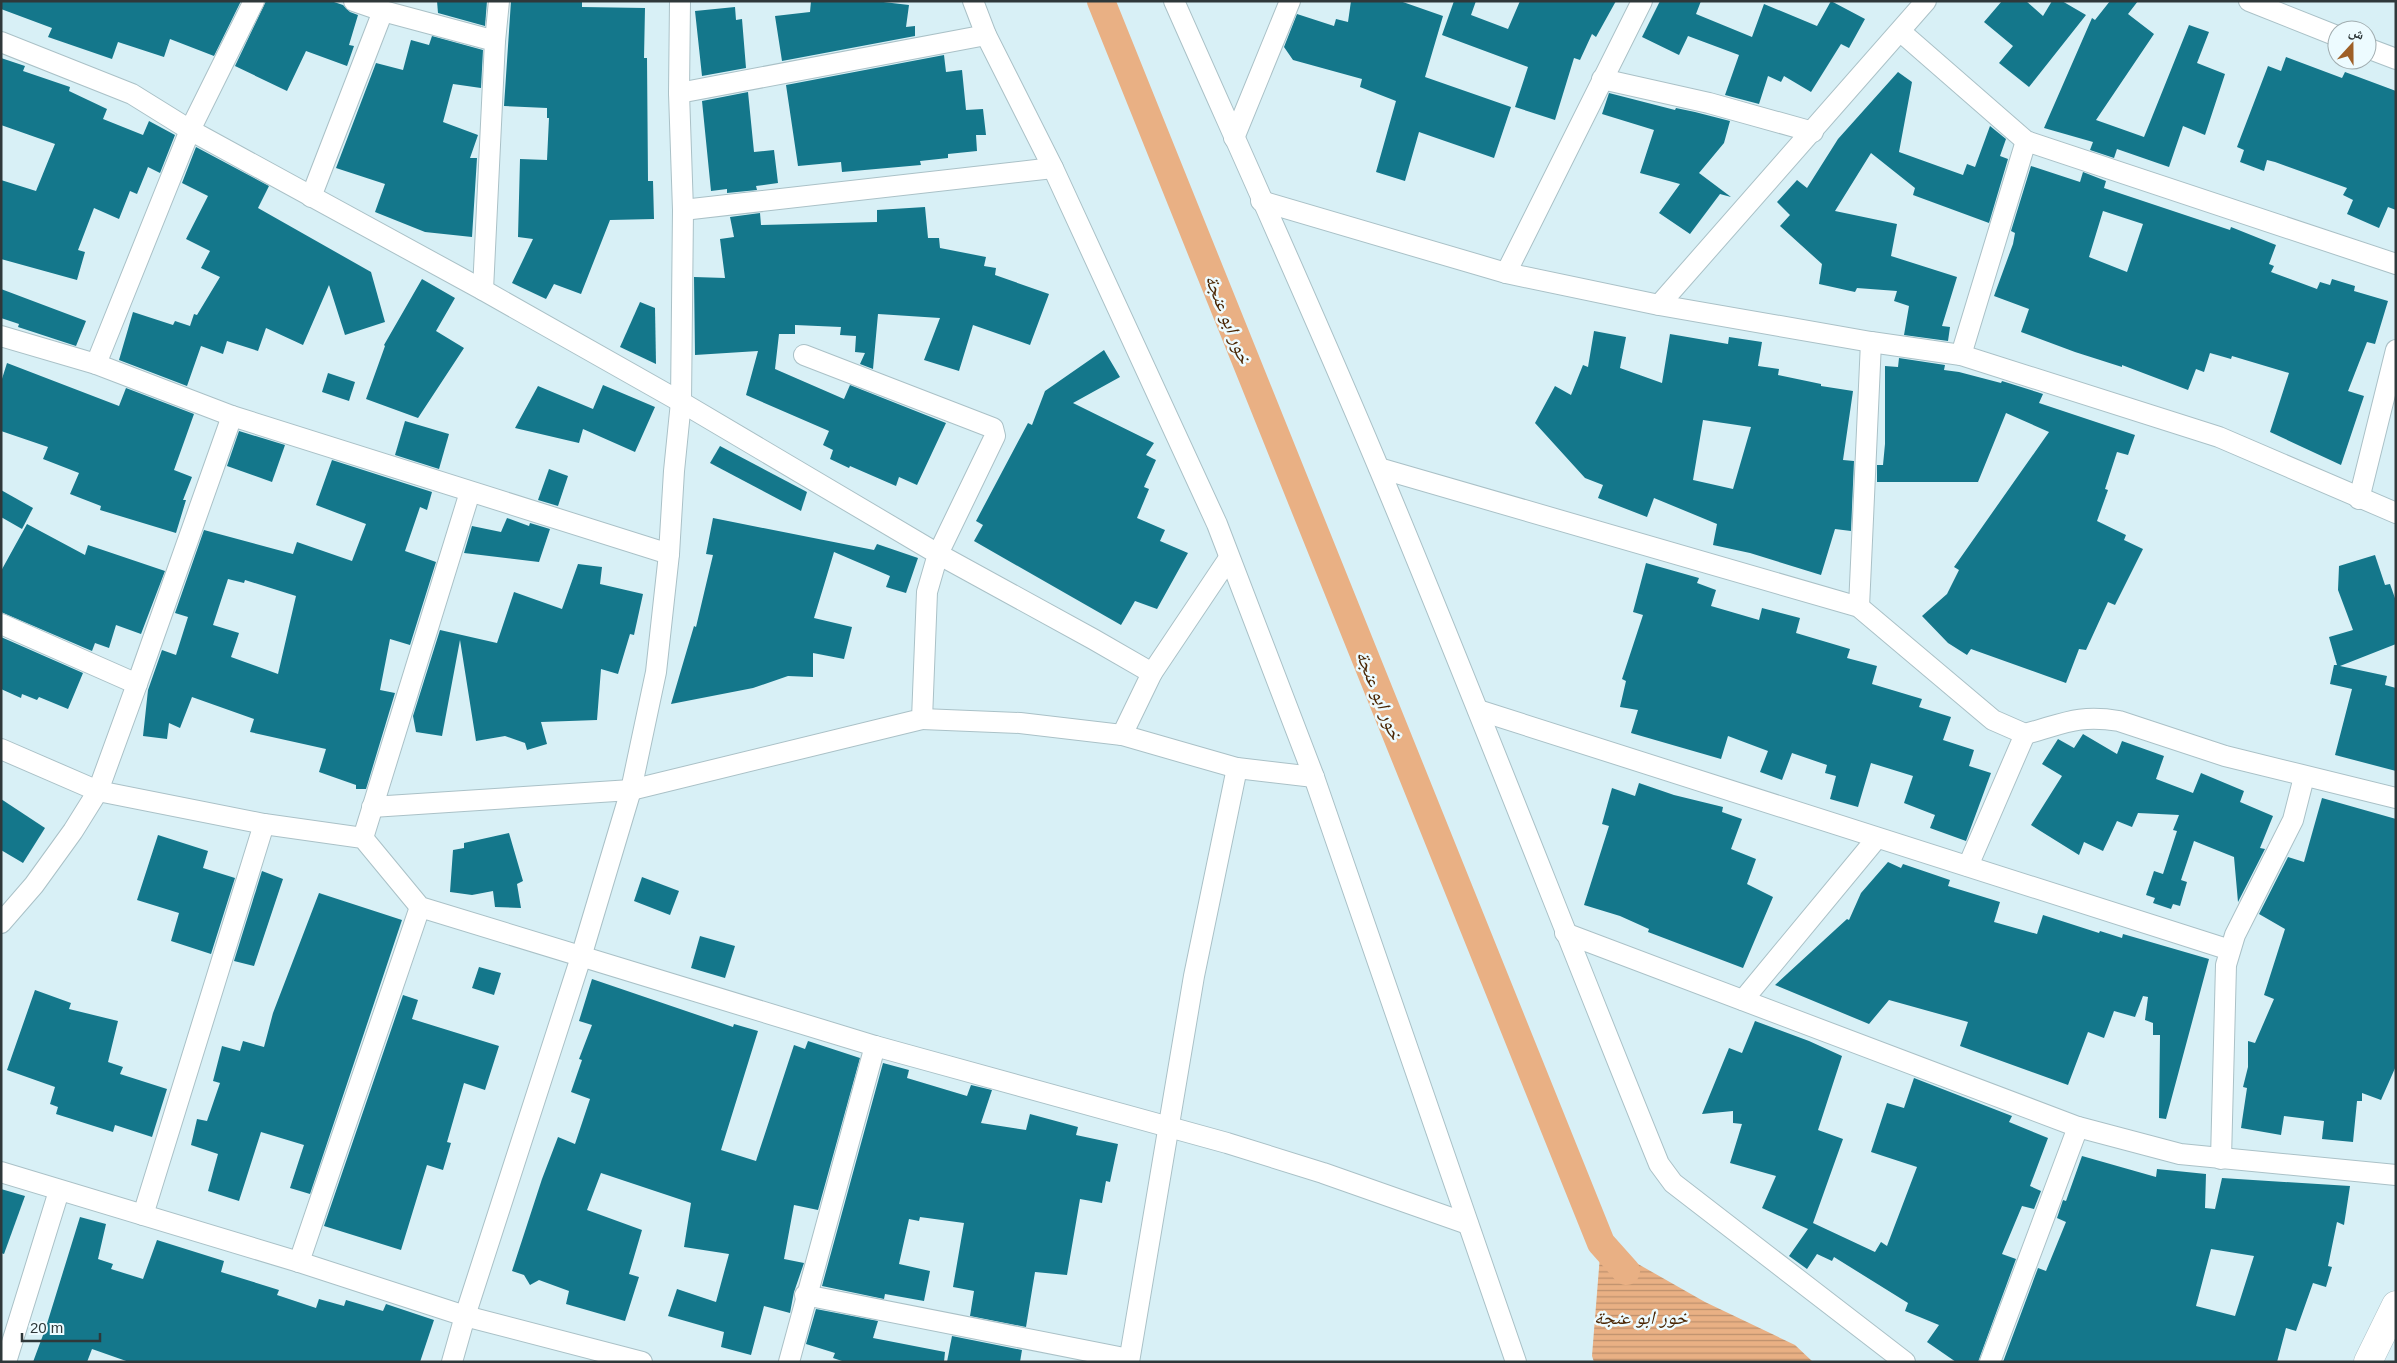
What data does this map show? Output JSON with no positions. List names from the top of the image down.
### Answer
{
  "water": ["خور ابو عنجة"],
  "scale_bar": "20 m",
  "north": "top"
}
